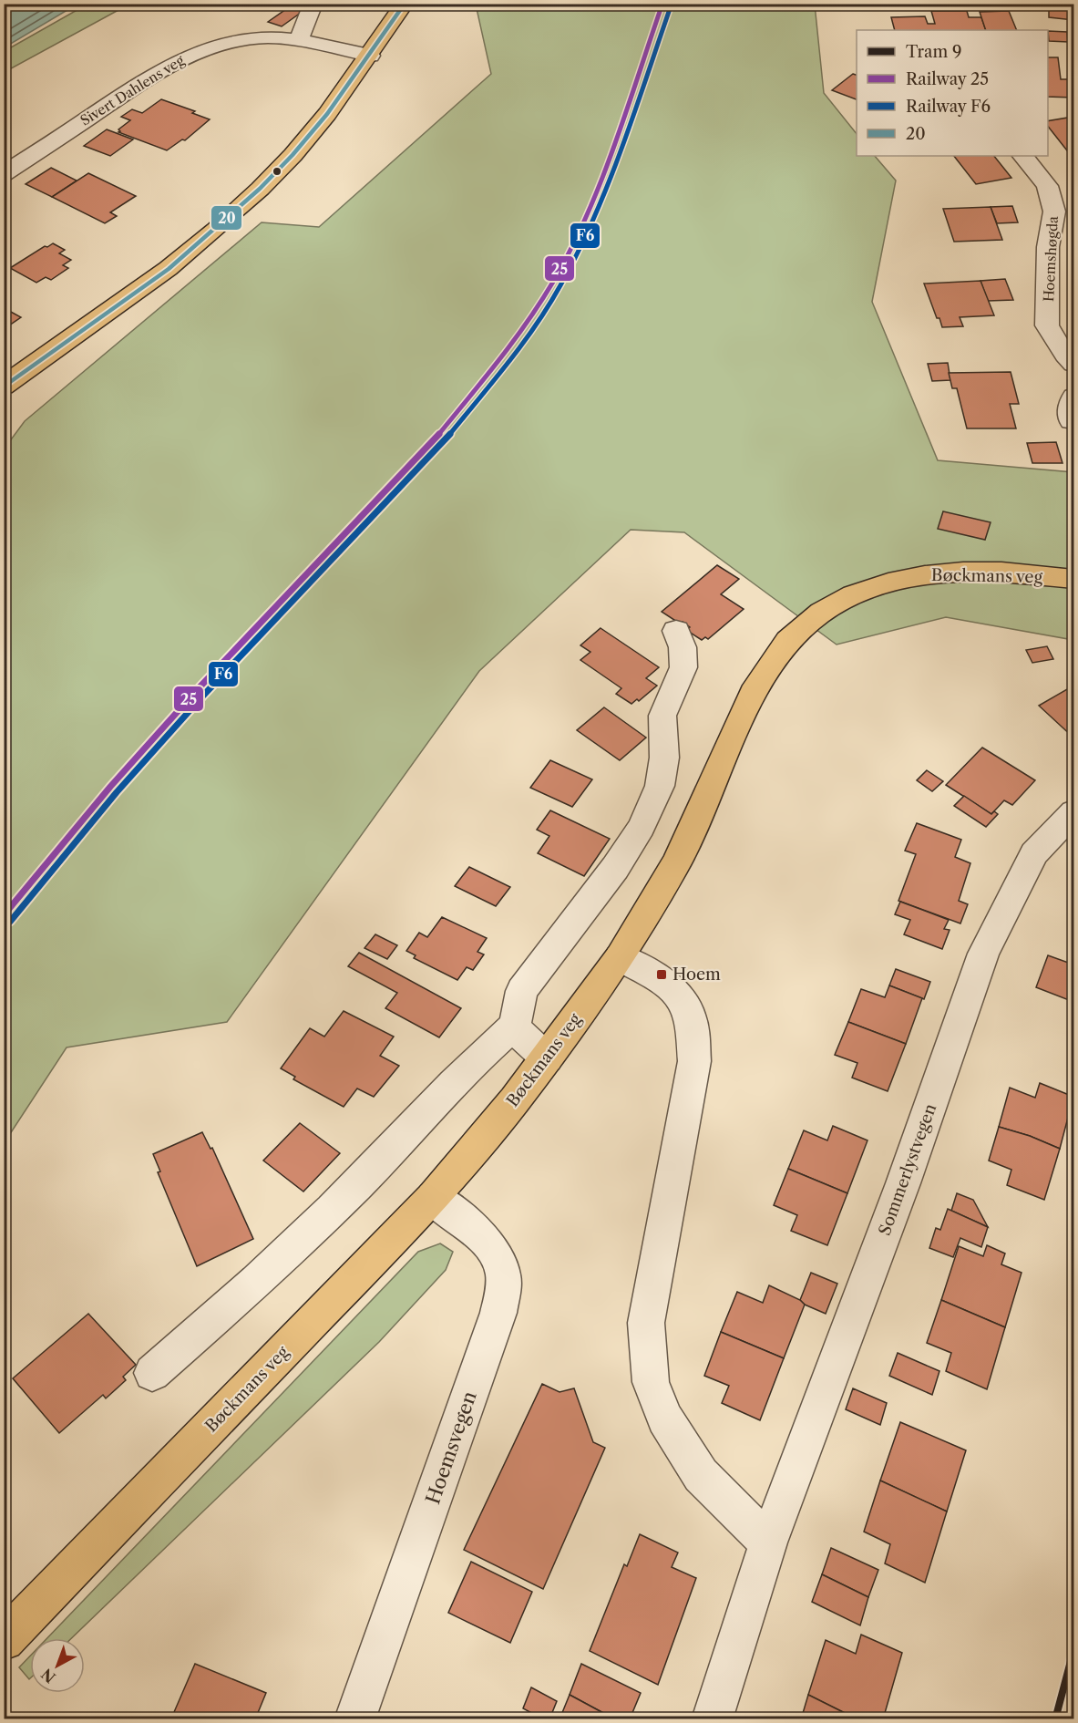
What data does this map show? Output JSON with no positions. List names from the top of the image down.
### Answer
{
  "streets": {
    "main road": ["Bøckmans veg"],
    "street": [
      "Sivert Dahlens veg",
      "Hoemshøgda",
      "Sommerlystvegen",
      "Hoemsvegen"
    ]
  },
  "crossings": [
    ["Bøckmans veg", "Hoemsvegen"]
  ],
  "places": {
    "transit": ["Hoem"]
  },
  "lines": [
    "rail line 25",
    "transit line 20",
    "rail line F6",
    "tram line 9"
  ],
  "legend": [
    "Tram 9",
    "Railway 25",
    "Railway F6",
    "20"
  ],
  "north": "bottom left"
}
